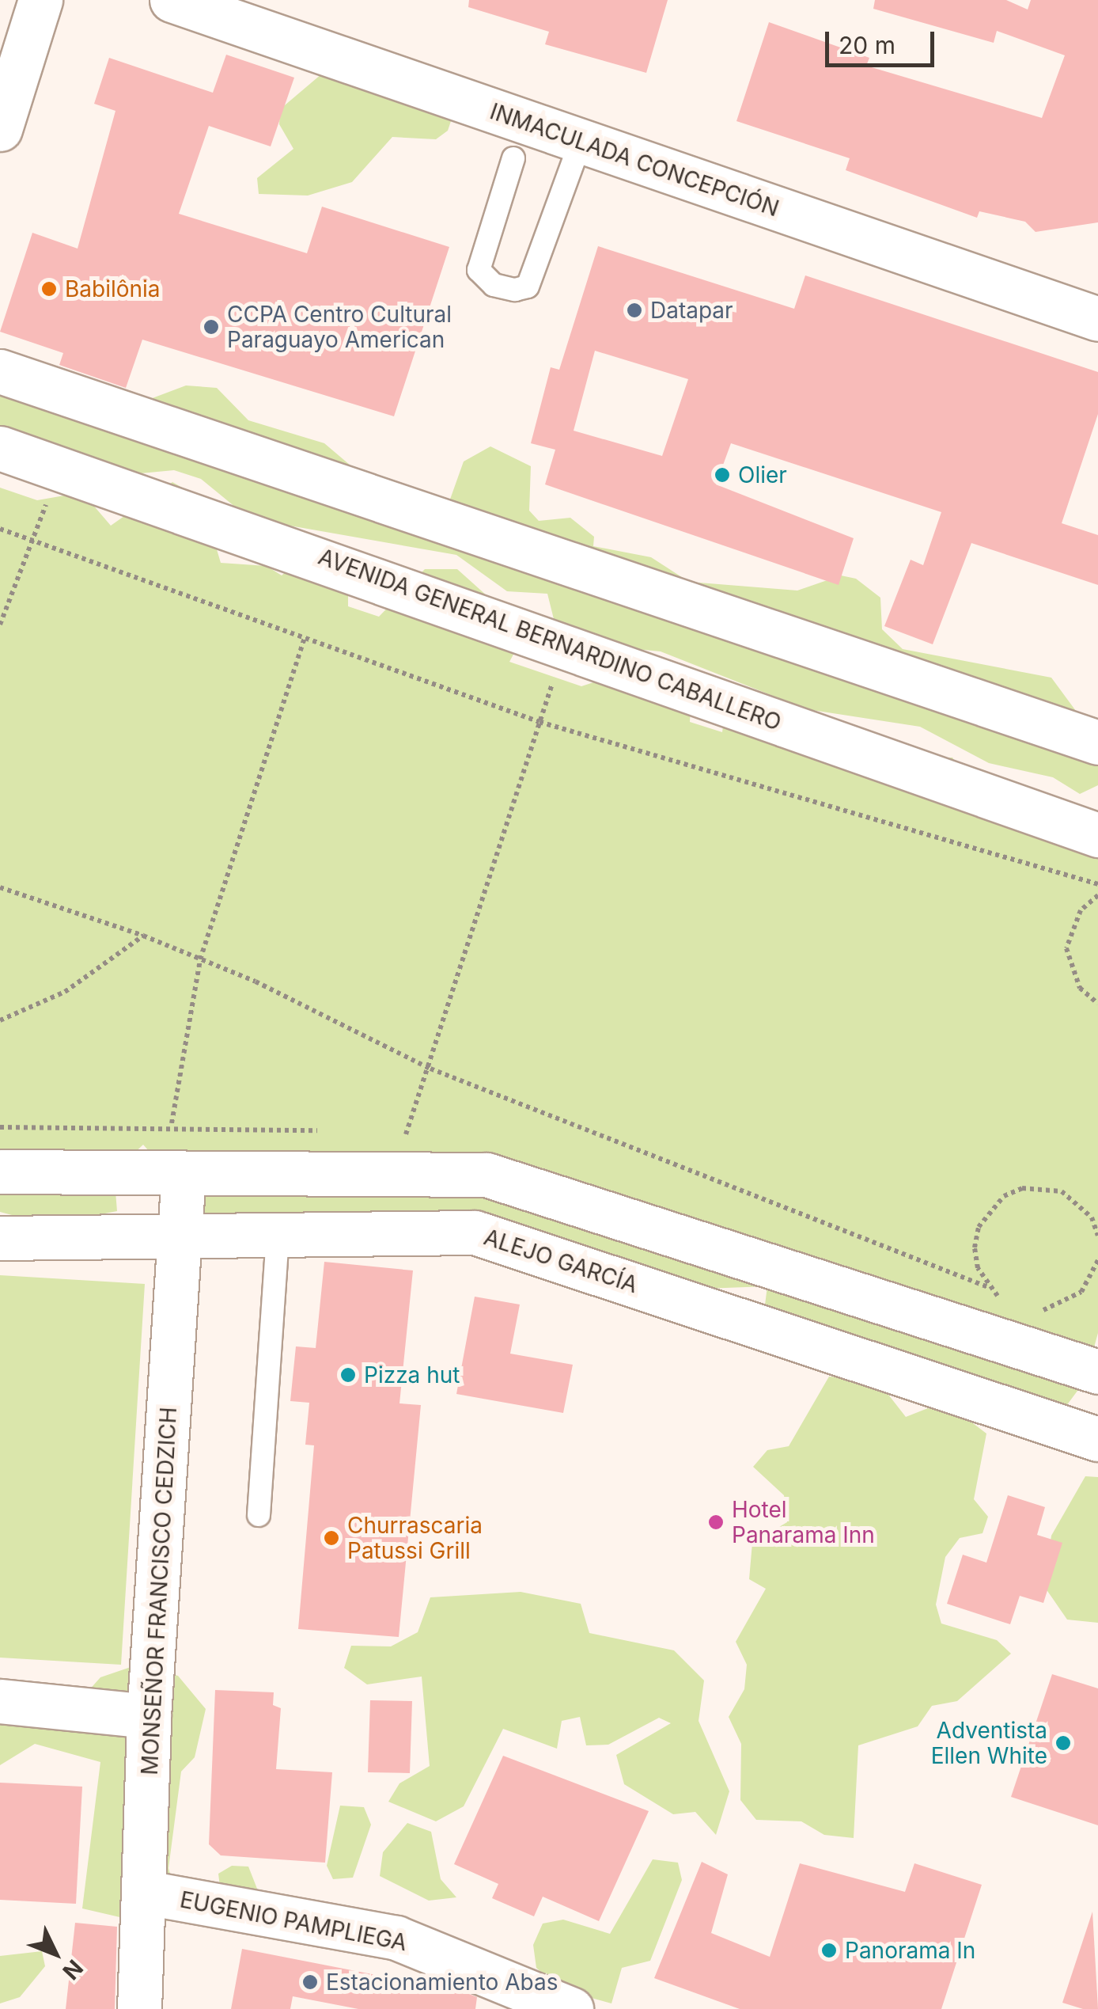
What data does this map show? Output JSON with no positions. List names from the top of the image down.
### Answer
{
  "streets": {
    "street": [
      "INMACULADA CONCEPCIÓN",
      "AVENIDA GENERAL BERNARDINO CABALLERO",
      "ALEJO GARCÍA",
      "MONSEÑOR FRANCISCO CEDZICH",
      "EUGENIO PAMPLIEGA"
    ]
  },
  "crossings": [
    ["ALEJO GARCÍA", "MONSEÑOR FRANCISCO CEDZICH"],
    ["MONSEÑOR FRANCISCO CEDZICH", "EUGENIO PAMPLIEGA"]
  ],
  "places": [
    "Babilônia",
    "Datapar",
    "CCPA Centro Cultural Paraguayo American",
    "Olier",
    "Pizza hut",
    "Hotel Panarama Inn",
    "Churrascaria Patussi Grill",
    "Adventista Ellen White",
    "Panorama In",
    "Estacionamiento Abas"
  ],
  "scale_bar": "20 m",
  "north": "bottom right"
}
